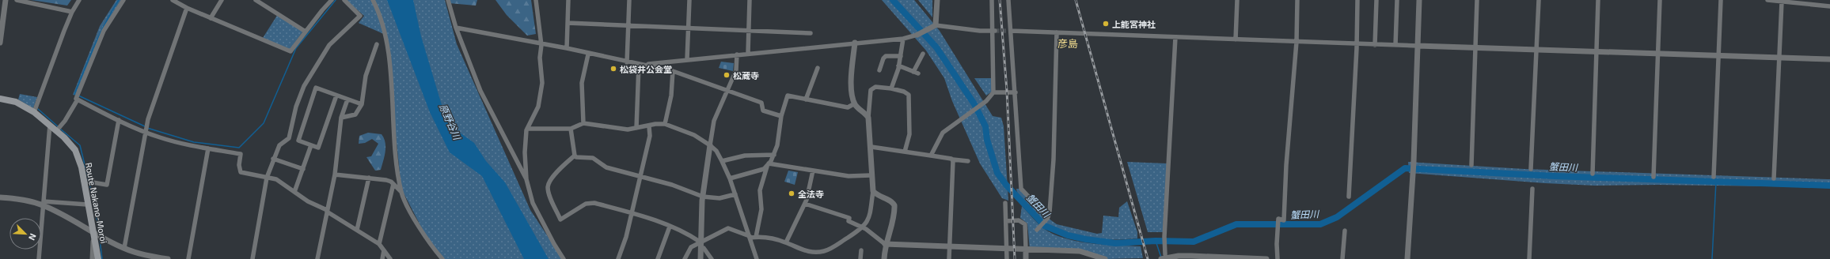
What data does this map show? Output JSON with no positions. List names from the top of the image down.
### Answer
{
  "streets": {
    "main road": ["Route Nakano-Moroi"]
  },
  "districts": ["彦島"],
  "water": ["原野谷川", "蟹田川"],
  "places": [
    "上能宮神社",
    "松袋井公会堂",
    "松蔵寺",
    "全法寺"
  ],
  "north": "bottom right"
}
